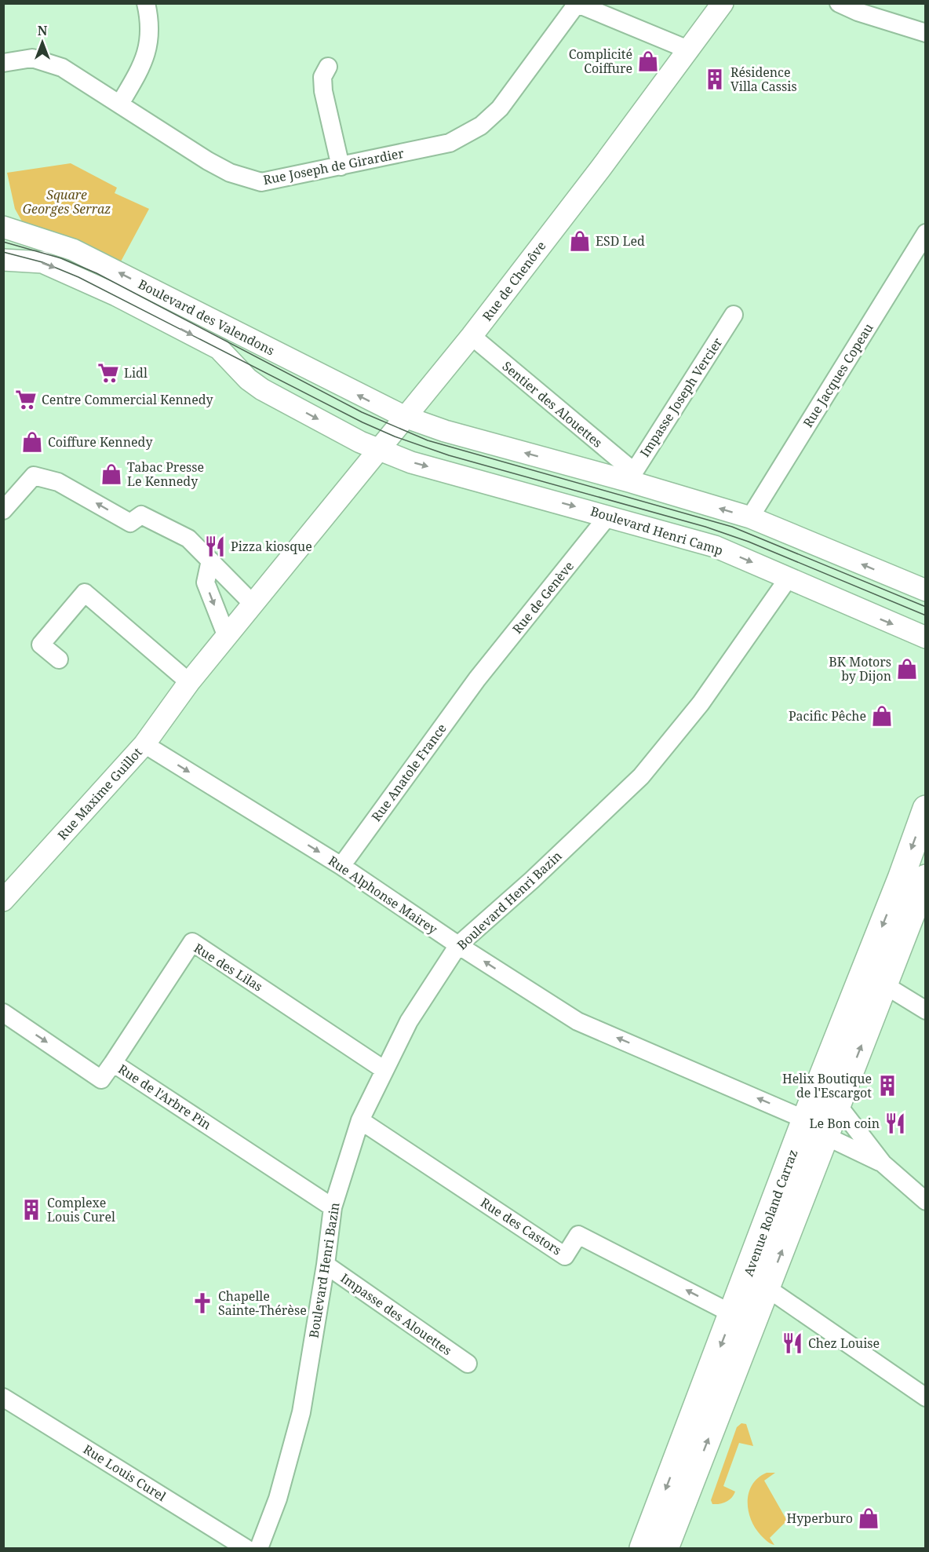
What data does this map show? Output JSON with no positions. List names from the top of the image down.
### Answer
{
  "streets": {
    "main road": ["Avenue Roland Carraz"],
    "street": [
      "Rue Joseph de Girardier",
      "Rue de Chenôve",
      "Boulevard des Valendons",
      "Rue Jacques Copeau",
      "Impasse Joseph Vercier",
      "Sentier des Alouettes",
      "Boulevard Henri Camp",
      "Rue de Genève",
      "Rue Anatole France",
      "Rue Maxime Guillot",
      "Rue Alphonse Mairey",
      "Boulevard Henri Bazin",
      "Rue des Lilas",
      "Rue de l'Arbre Pin",
      "Rue des Castors",
      "Impasse des Alouettes",
      "Rue Louis Curel"
    ]
  },
  "crossings": [
    ["Rue de Chenôve", "Boulevard des Valendons"],
    ["Rue de Chenôve", "Sentier des Alouettes"],
    ["Rue de Chenôve", "Boulevard Henri Camp"],
    ["Rue de Chenôve", "Rue Maxime Guillot"],
    ["Boulevard des Valendons", "Boulevard Henri Camp"],
    ["Impasse Joseph Vercier", "Sentier des Alouettes"],
    ["Boulevard Henri Camp", "Rue de Genève"],
    ["Boulevard Henri Camp", "Boulevard Henri Bazin"],
    ["Rue de Genève", "Rue Anatole France"],
    ["Rue Anatole France", "Rue Alphonse Mairey"],
    ["Rue Maxime Guillot", "Rue Alphonse Mairey"],
    ["Rue Alphonse Mairey", "Boulevard Henri Bazin"],
    ["Rue Alphonse Mairey", "Avenue Roland Carraz"],
    ["Boulevard Henri Bazin", "Rue des Lilas"],
    ["Boulevard Henri Bazin", "Rue de l'Arbre Pin"],
    ["Boulevard Henri Bazin", "Rue des Castors"],
    ["Boulevard Henri Bazin", "Impasse des Alouettes"],
    ["Rue des Lilas", "Rue de l'Arbre Pin"],
    ["Avenue Roland Carraz", "Rue des Castors"]
  ],
  "one_way": ["Rue des Castors"],
  "parks": ["Square Georges Serraz"],
  "places": {
    "shop": [
      "Complicité Coiffure",
      "ESD Led",
      "Coiffure Kennedy",
      "Tabac Presse Le Kennedy",
      "BK Motors by Dijon",
      "Pacific Pêche",
      "Hyperburo"
    ],
    "building": ["Résidence Villa Cassis", "Helix Boutique de l'Escargot", "Complexe Louis Curel"],
    "supermarket": ["Lidl", "Centre Commercial Kennedy"],
    "restaurant": ["Pizza kiosque", "Le Bon coin", "Chez Louise"],
    "church": ["Chapelle Sainte-Thérèse"]
  },
  "north": "top"
}
